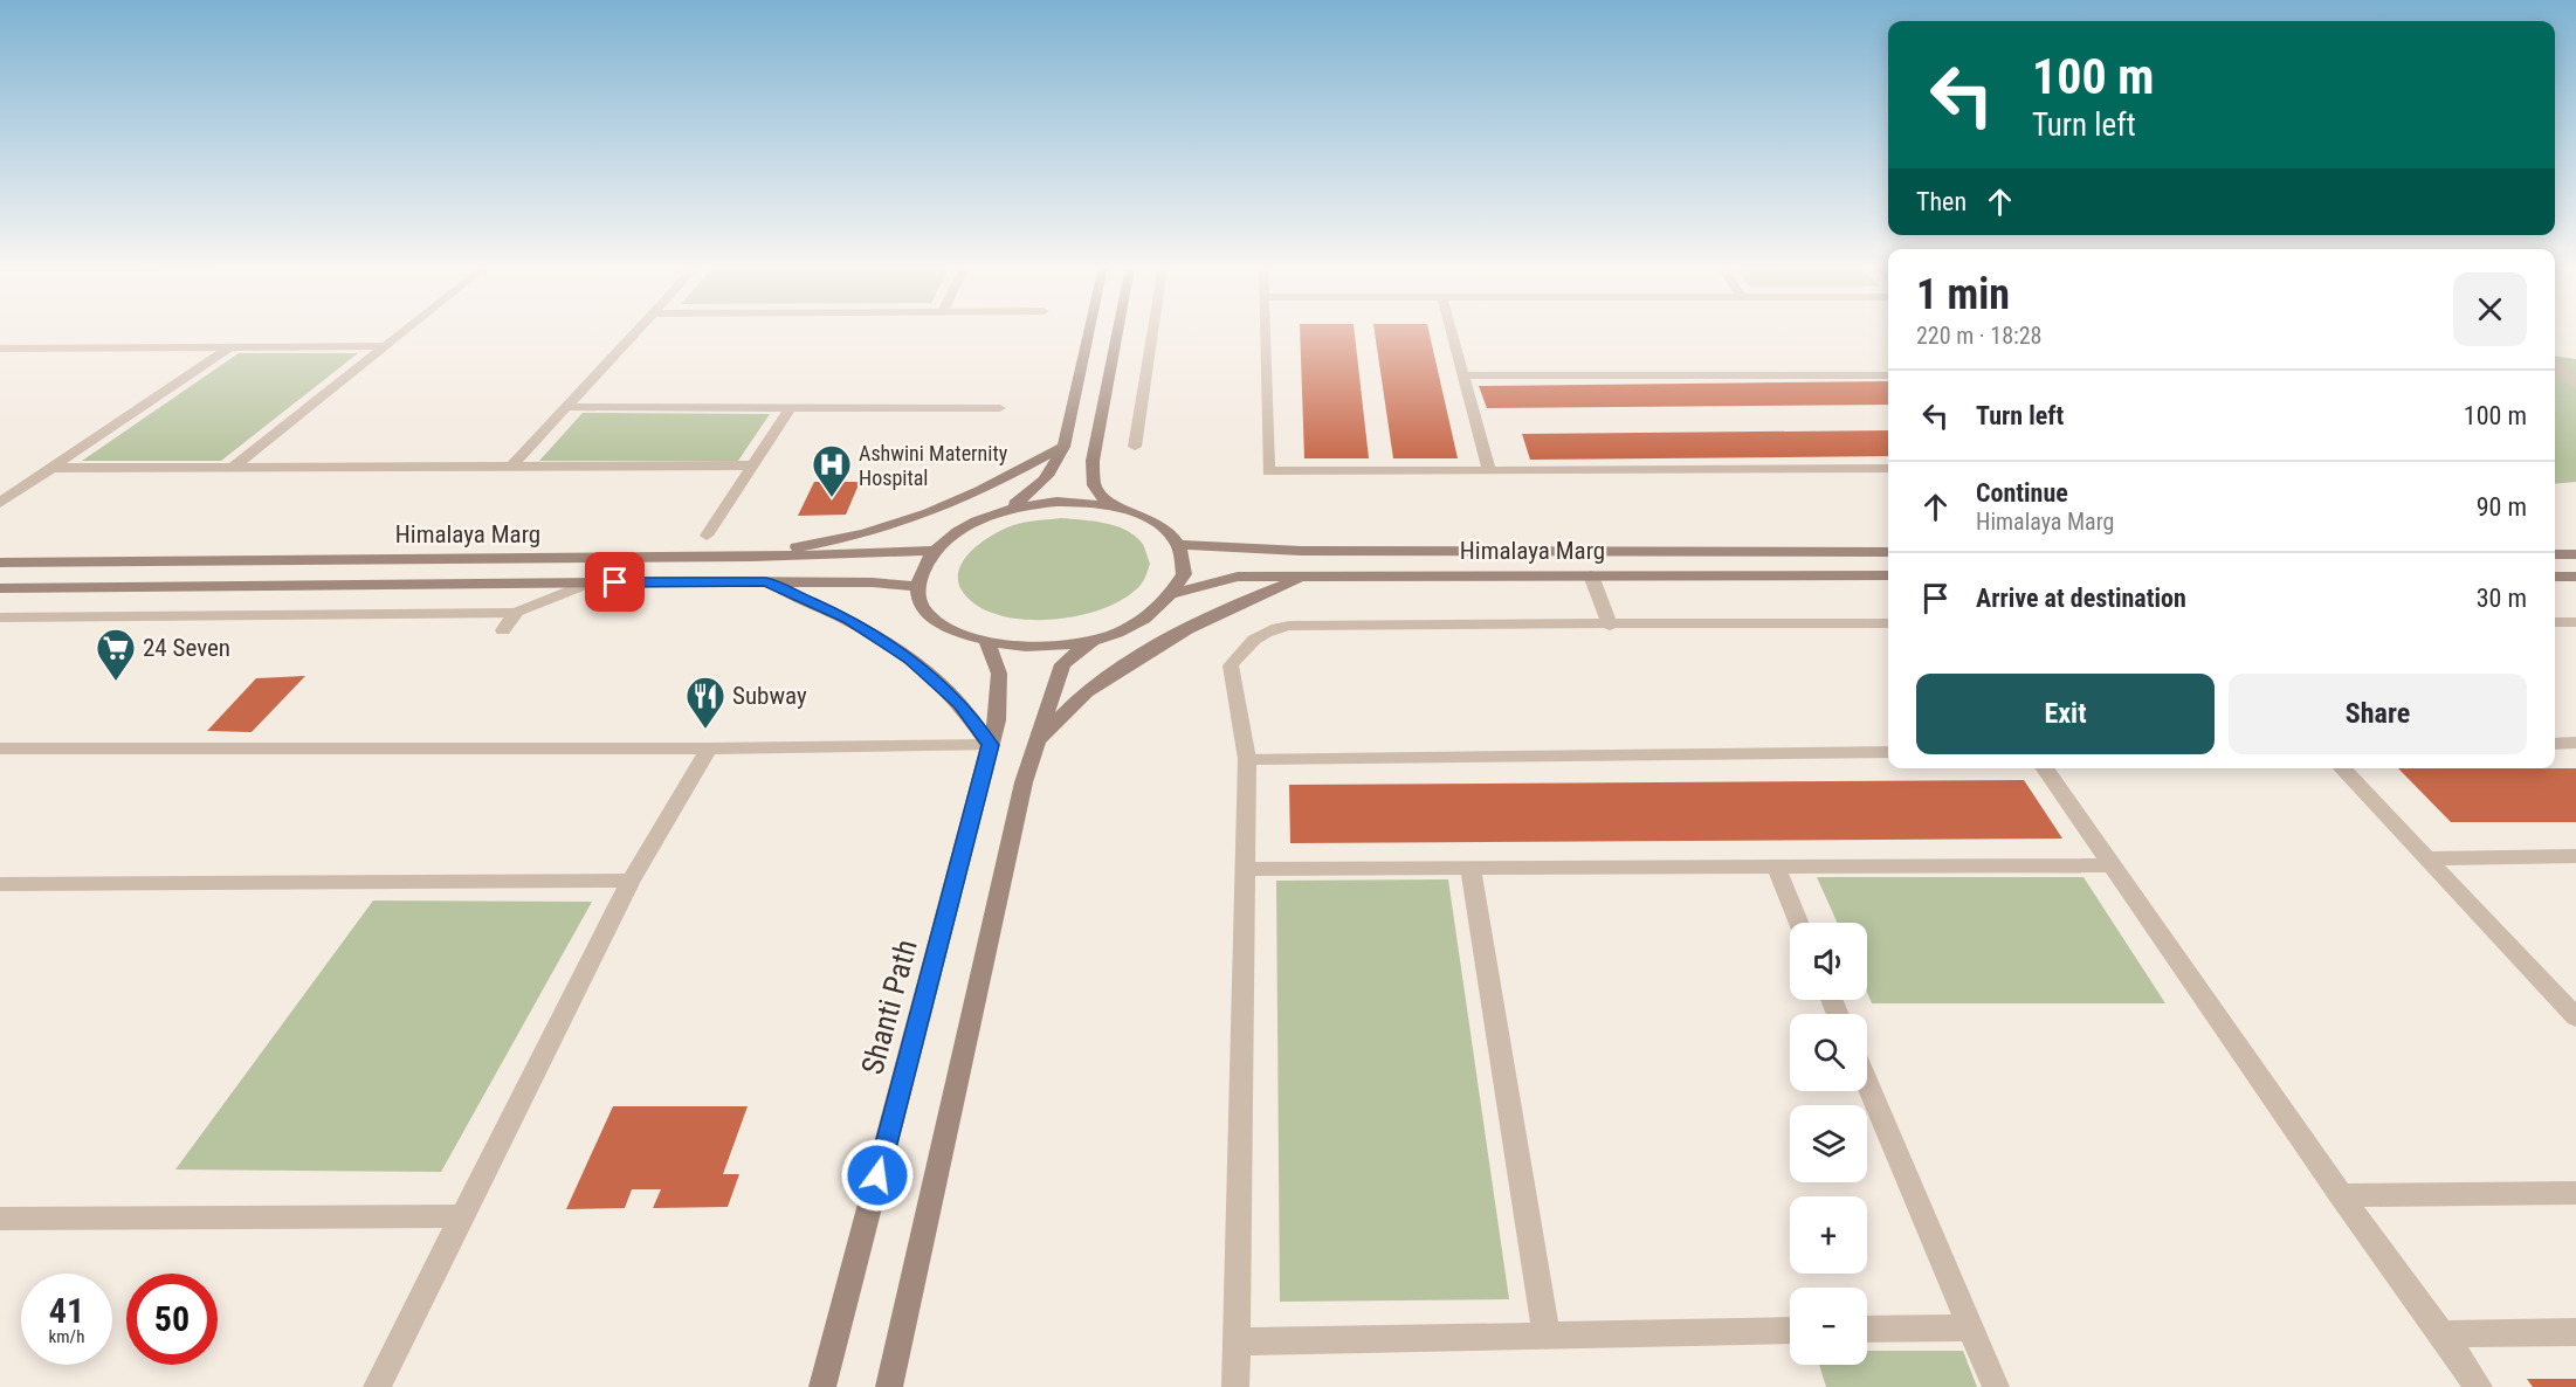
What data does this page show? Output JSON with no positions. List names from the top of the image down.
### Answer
{
  "streets": {
    "main road": ["Himalaya Marg", "Shanti Path"]
  },
  "places": {
    "hospital": ["Ashwini Maternity Hospital"],
    "supermarket": ["24 Seven"],
    "restaurant": ["Subway"]
  },
  "page": {
    "turn": ["100 m", "Turn left"],
    "then": "Then",
    "heading": ["1 min", "220 m · 18:28"],
    "list": [
      {
        "name": "Turn left",
        "value": "100 m"
      },
      {
        "name": "Continue",
        "note": "Himalaya Marg",
        "value": "90 m"
      },
      {
        "name": "Arrive at destination",
        "value": "30 m"
      }
    ],
    "buttons": ["Exit", "Share"],
    "map_buttons": ["+", "−"],
    "speed": "41 km/h",
    "limit": "50"
  }
}
